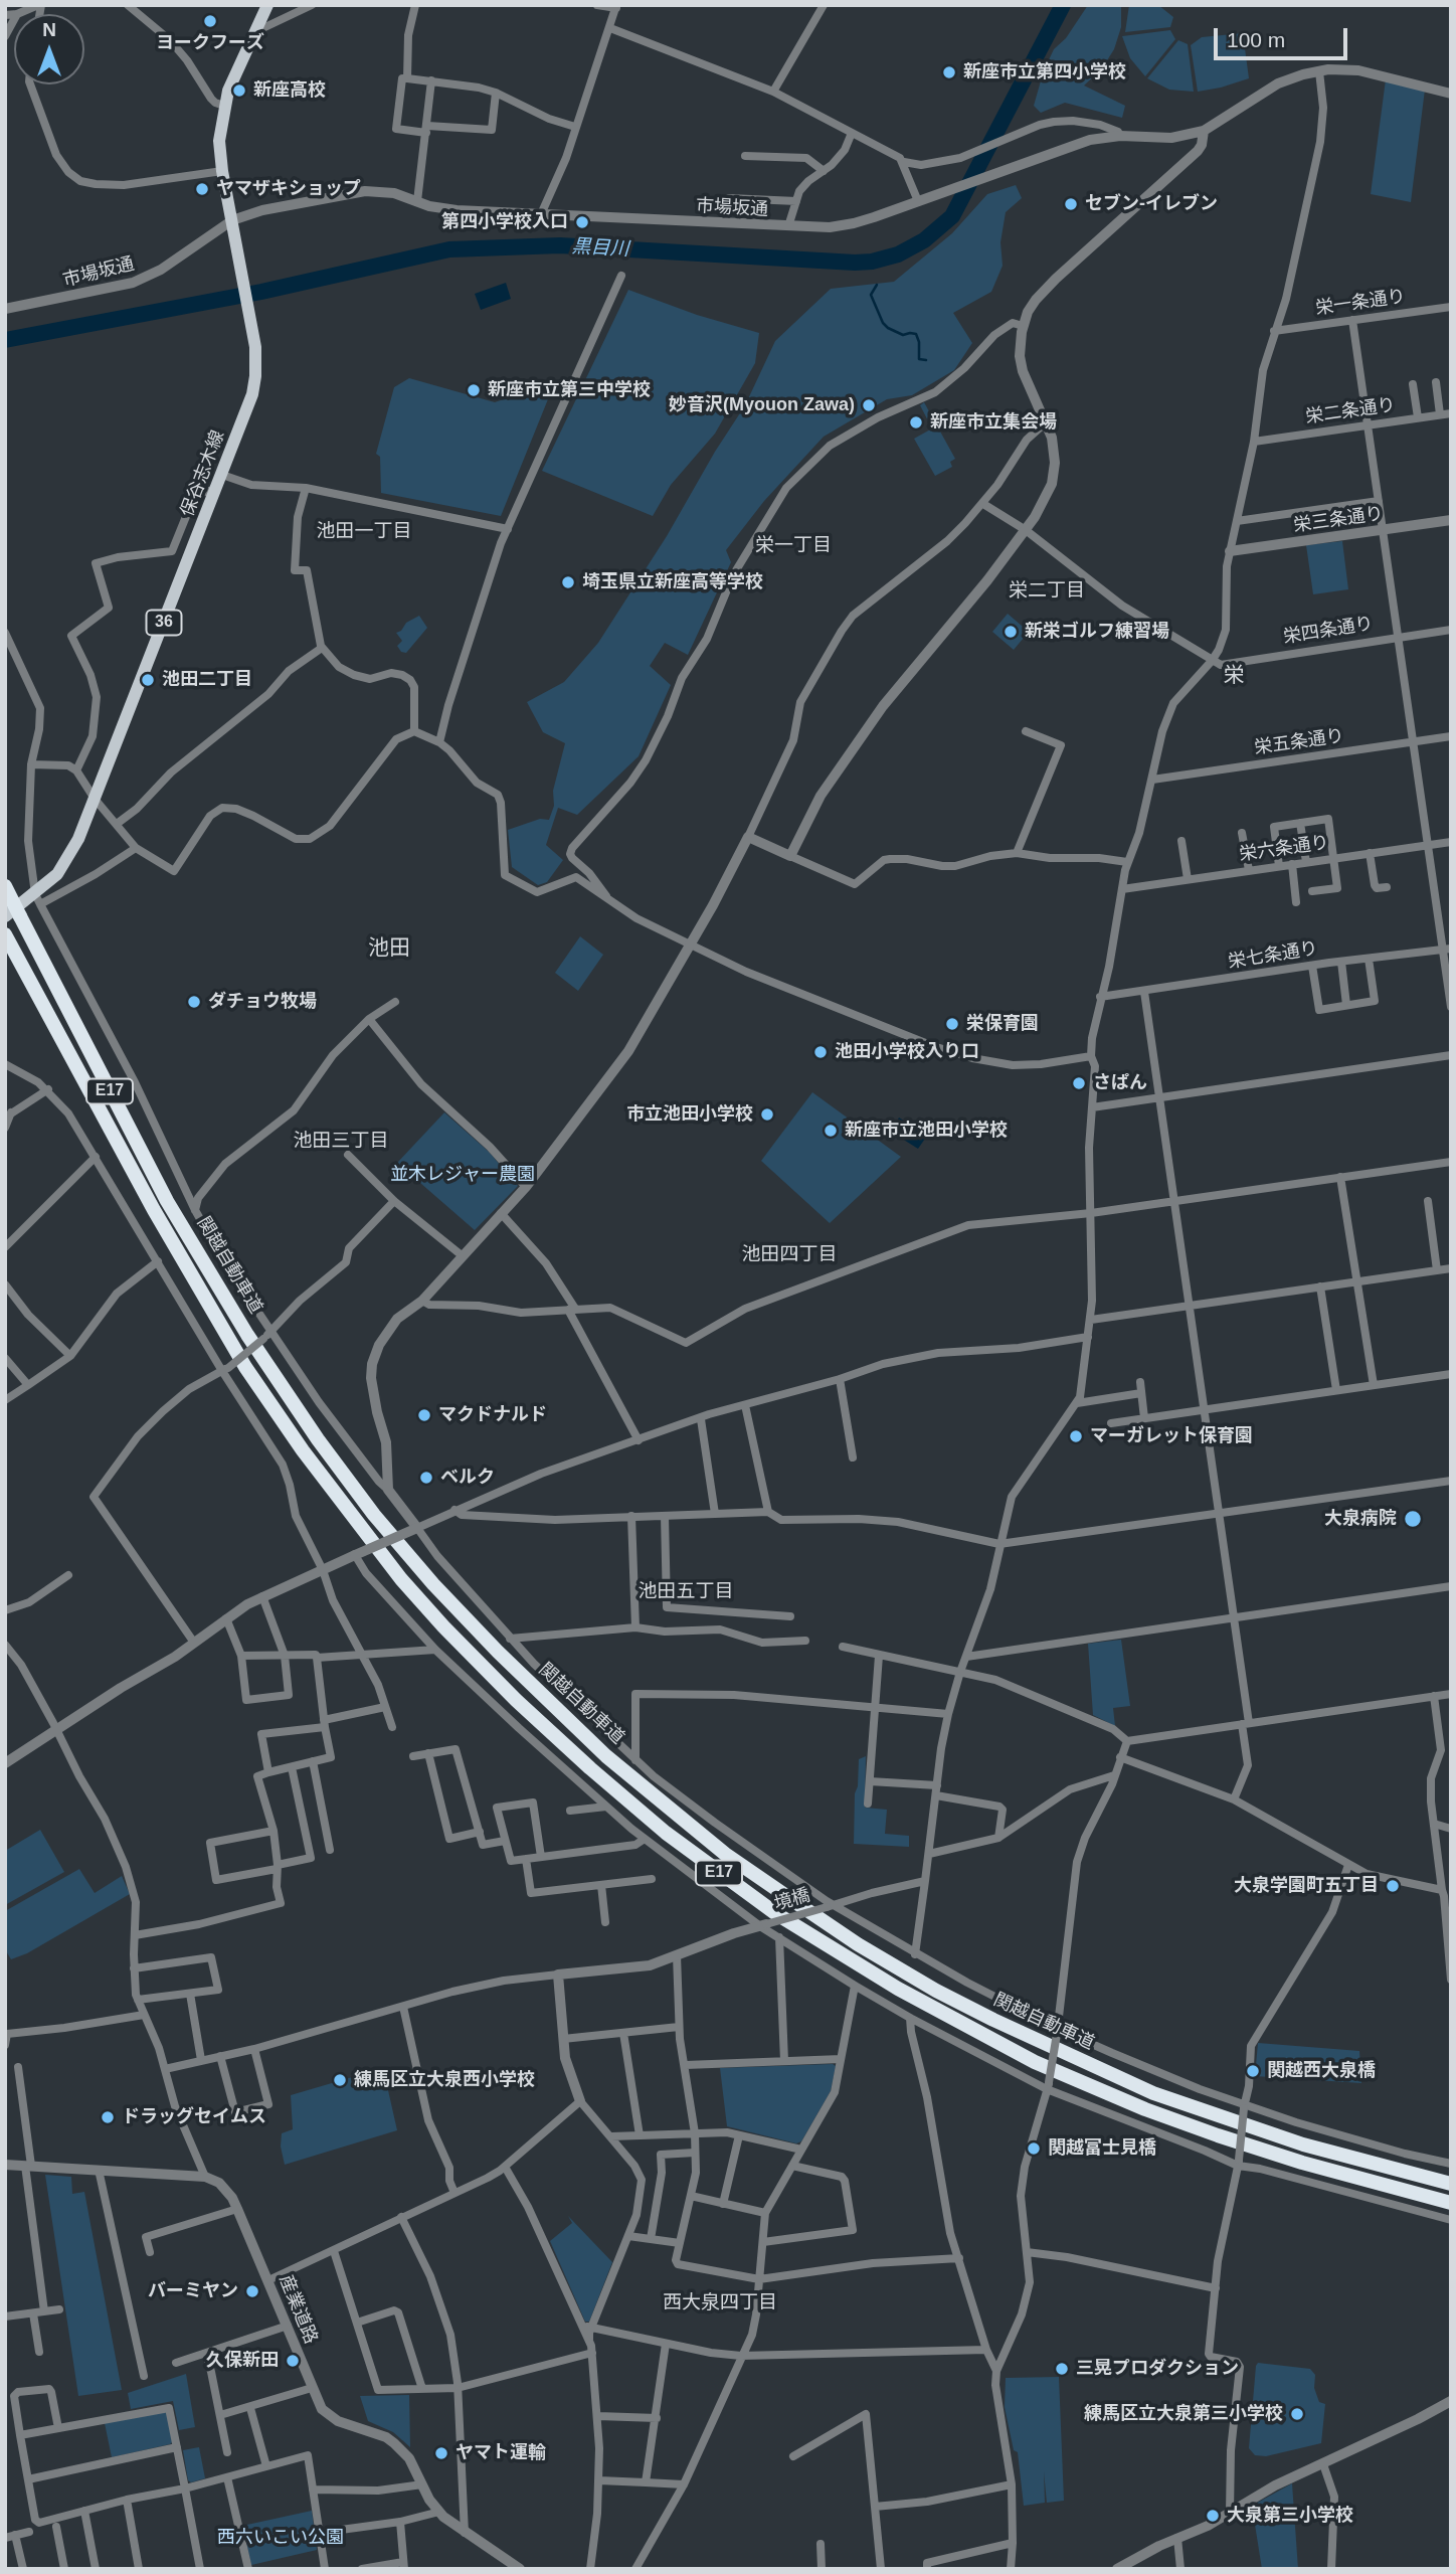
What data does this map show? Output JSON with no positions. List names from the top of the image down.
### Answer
{
  "streets": {
    "highway": ["E17", "関越自動車道"],
    "main road": ["保谷志木線", "36"],
    "street": [
      "市場坂通",
      "栄一条通り",
      "栄二条通り",
      "栄三条通り",
      "栄四条通り",
      "栄五条通り",
      "栄六条通り",
      "栄七条通り",
      "境橋",
      "産業道路"
    ]
  },
  "crossings": [
    ["市場坂通", "保谷志木線"],
    ["保谷志木線", "関越自動車道"]
  ],
  "districts": [
    "池田一丁目",
    "栄一丁目",
    "栄二丁目",
    "栄",
    "池田",
    "池田三丁目",
    "池田四丁目",
    "池田五丁目",
    "西大泉四丁目"
  ],
  "water": ["黒目川"],
  "parks": ["並木レジャー農園", "西六いこい公園"],
  "places": [
    "ヨークフーズ",
    "新座市立第四小学校",
    "新座高校",
    "ヤマザキショップ",
    "セブン-イレブン",
    "第四小学校入口",
    "新座市立第三中学校",
    "妙音沢(Myouon Zawa)",
    "新座市立集会場",
    "埼玉県立新座高等学校",
    "新栄ゴルフ練習場",
    "池田二丁目",
    "ダチョウ牧場",
    "栄保育園",
    "池田小学校入り口",
    "さぱん",
    "市立池田小学校",
    "新座市立池田小学校",
    "マクドナルド",
    "マーガレット保育園",
    "ベルク",
    "大泉病院",
    "大泉学園町五丁目",
    "関越西大泉橋",
    "練馬区立大泉西小学校",
    "ドラッグセイムス",
    "関越富士見橋",
    "バーミヤン",
    "久保新田",
    "三晃プロダクション",
    "練馬区立大泉第三小学校",
    "ヤマト運輸",
    "大泉第三小学校"
  ],
  "scale_bar": "100 m",
  "north": "top"
}
